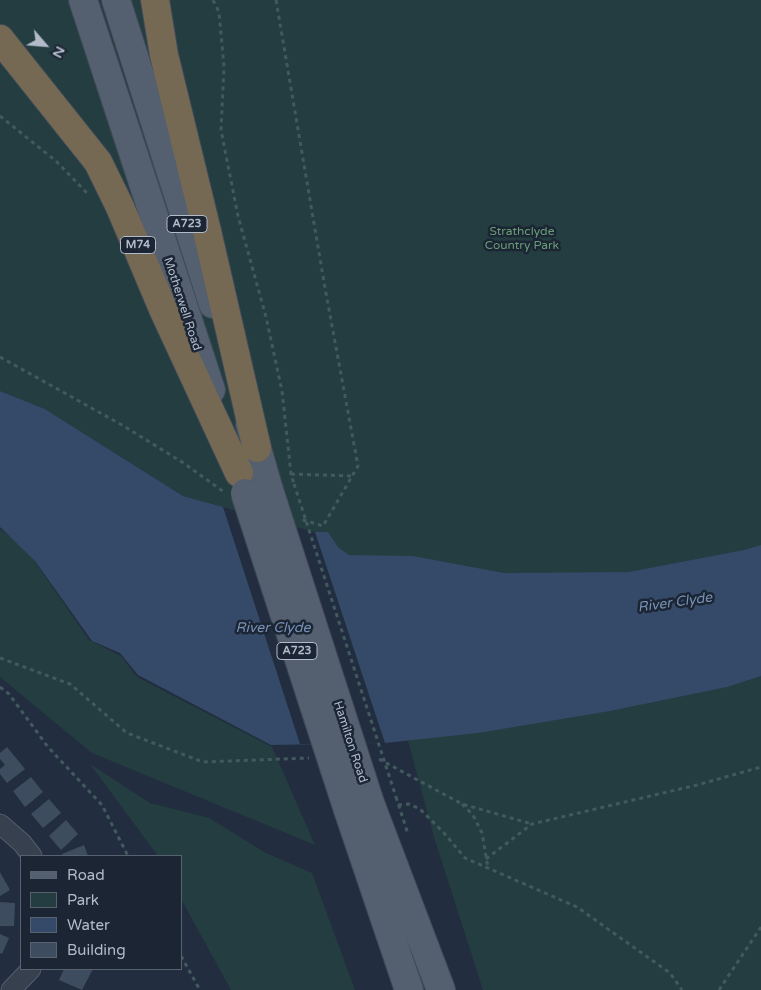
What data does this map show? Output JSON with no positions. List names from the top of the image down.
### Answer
{
  "streets": {
    "highway": ["M74"],
    "main road": ["A723", "Motherwell Road", "Hamilton Road"]
  },
  "crossings": [
    ["A723", "M74"],
    ["A723", "Motherwell Road"],
    ["A723", "Hamilton Road"],
    ["M74", "Motherwell Road"],
    ["M74", "Hamilton Road"],
    ["Motherwell Road", "Hamilton Road"]
  ],
  "water": ["River Clyde"],
  "parks": ["Strathclyde Country Park"],
  "legend": [
    "Road",
    "Park",
    "Water",
    "Building"
  ],
  "north": "bottom right"
}
